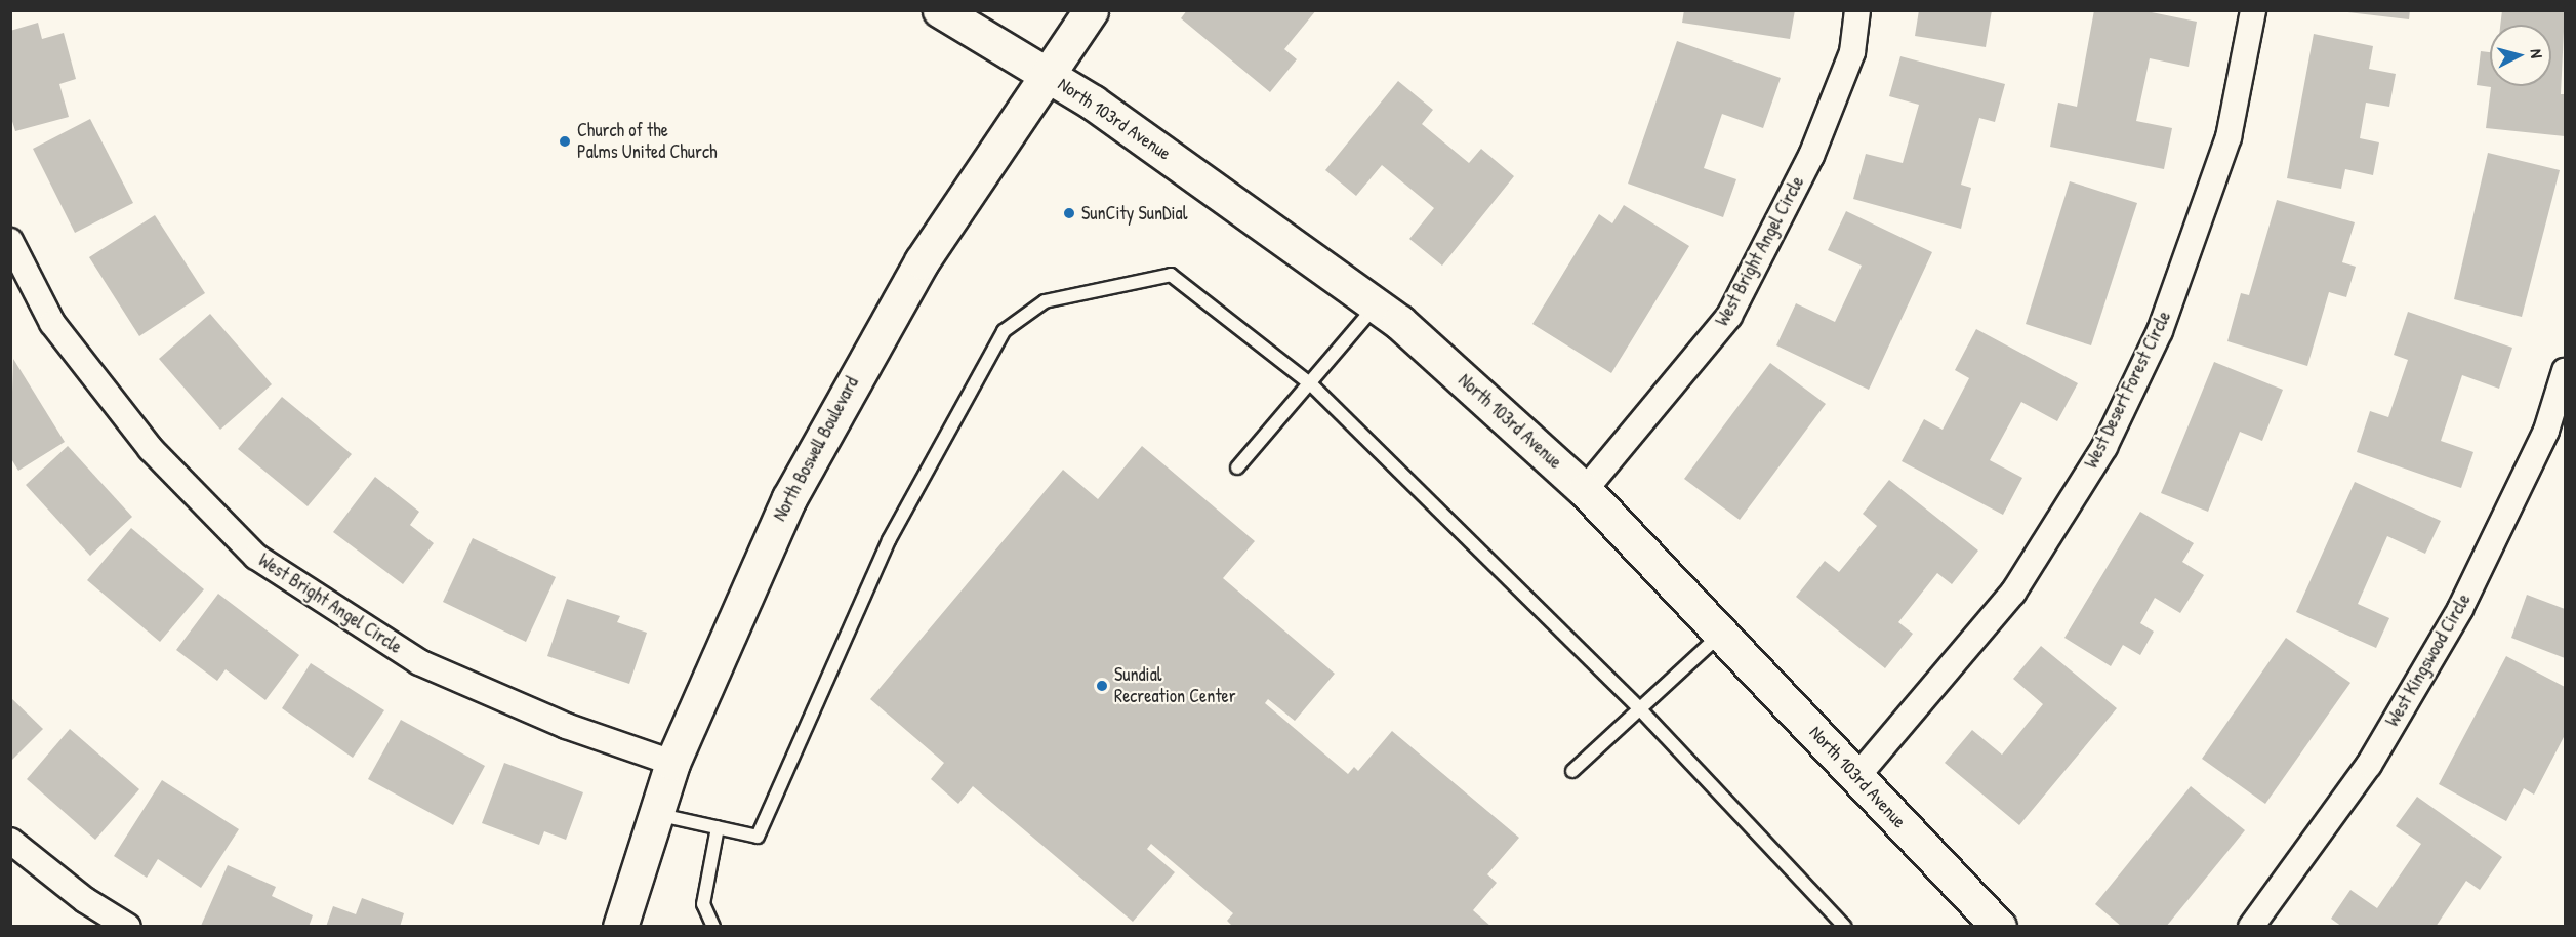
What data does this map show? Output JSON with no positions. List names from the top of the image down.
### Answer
{
  "streets": {
    "street": [
      "North 103rd Avenue",
      "West Bright Angel Circle",
      "West Desert Forest Circle",
      "North Boswell Boulevard",
      "West Kingswood Circle"
    ]
  },
  "crossings": [
    ["North 103rd Avenue", "West Bright Angel Circle"],
    ["North 103rd Avenue", "West Desert Forest Circle"],
    ["North 103rd Avenue", "North Boswell Boulevard"],
    ["West Bright Angel Circle", "North Boswell Boulevard"]
  ],
  "places": ["Church of the Palms United Church", "SunCity SunDial", "Sundial Recreation Center"],
  "north": "right"
}
